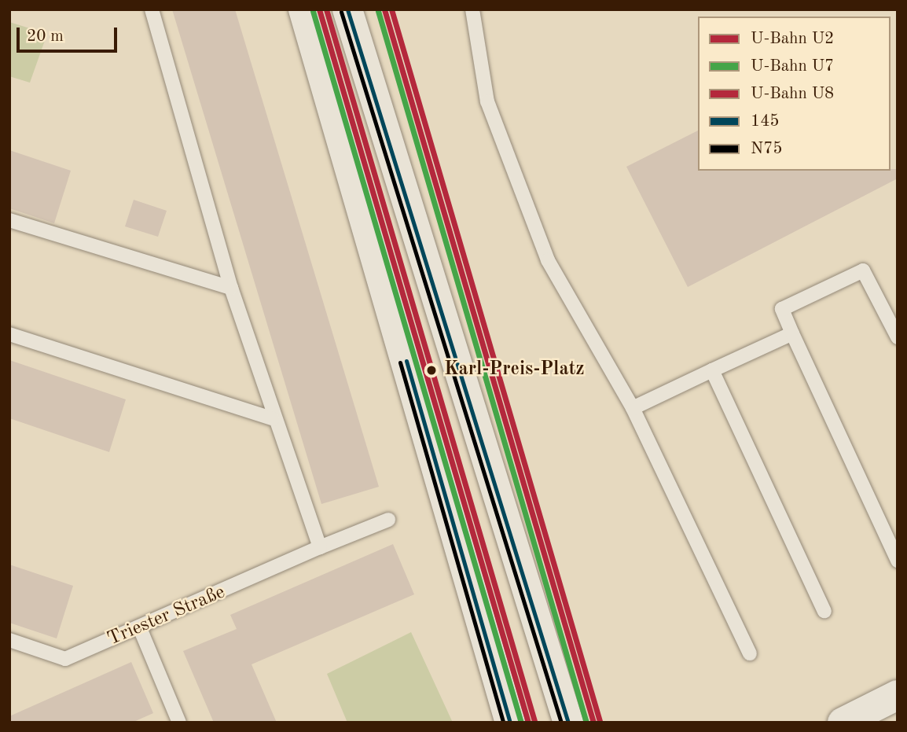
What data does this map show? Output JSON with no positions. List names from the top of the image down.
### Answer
{
  "streets": {
    "lane": ["Triester Straße"]
  },
  "places": ["Karl-Preis-Platz"],
  "lines": [
    "metro line U2",
    "metro line U8",
    "transit line 145",
    "metro line U7",
    "transit line N75"
  ],
  "legend": [
    "U-Bahn U2",
    "U-Bahn U7",
    "U-Bahn U8",
    "145",
    "N75"
  ],
  "scale_bar": "20 m"
}
